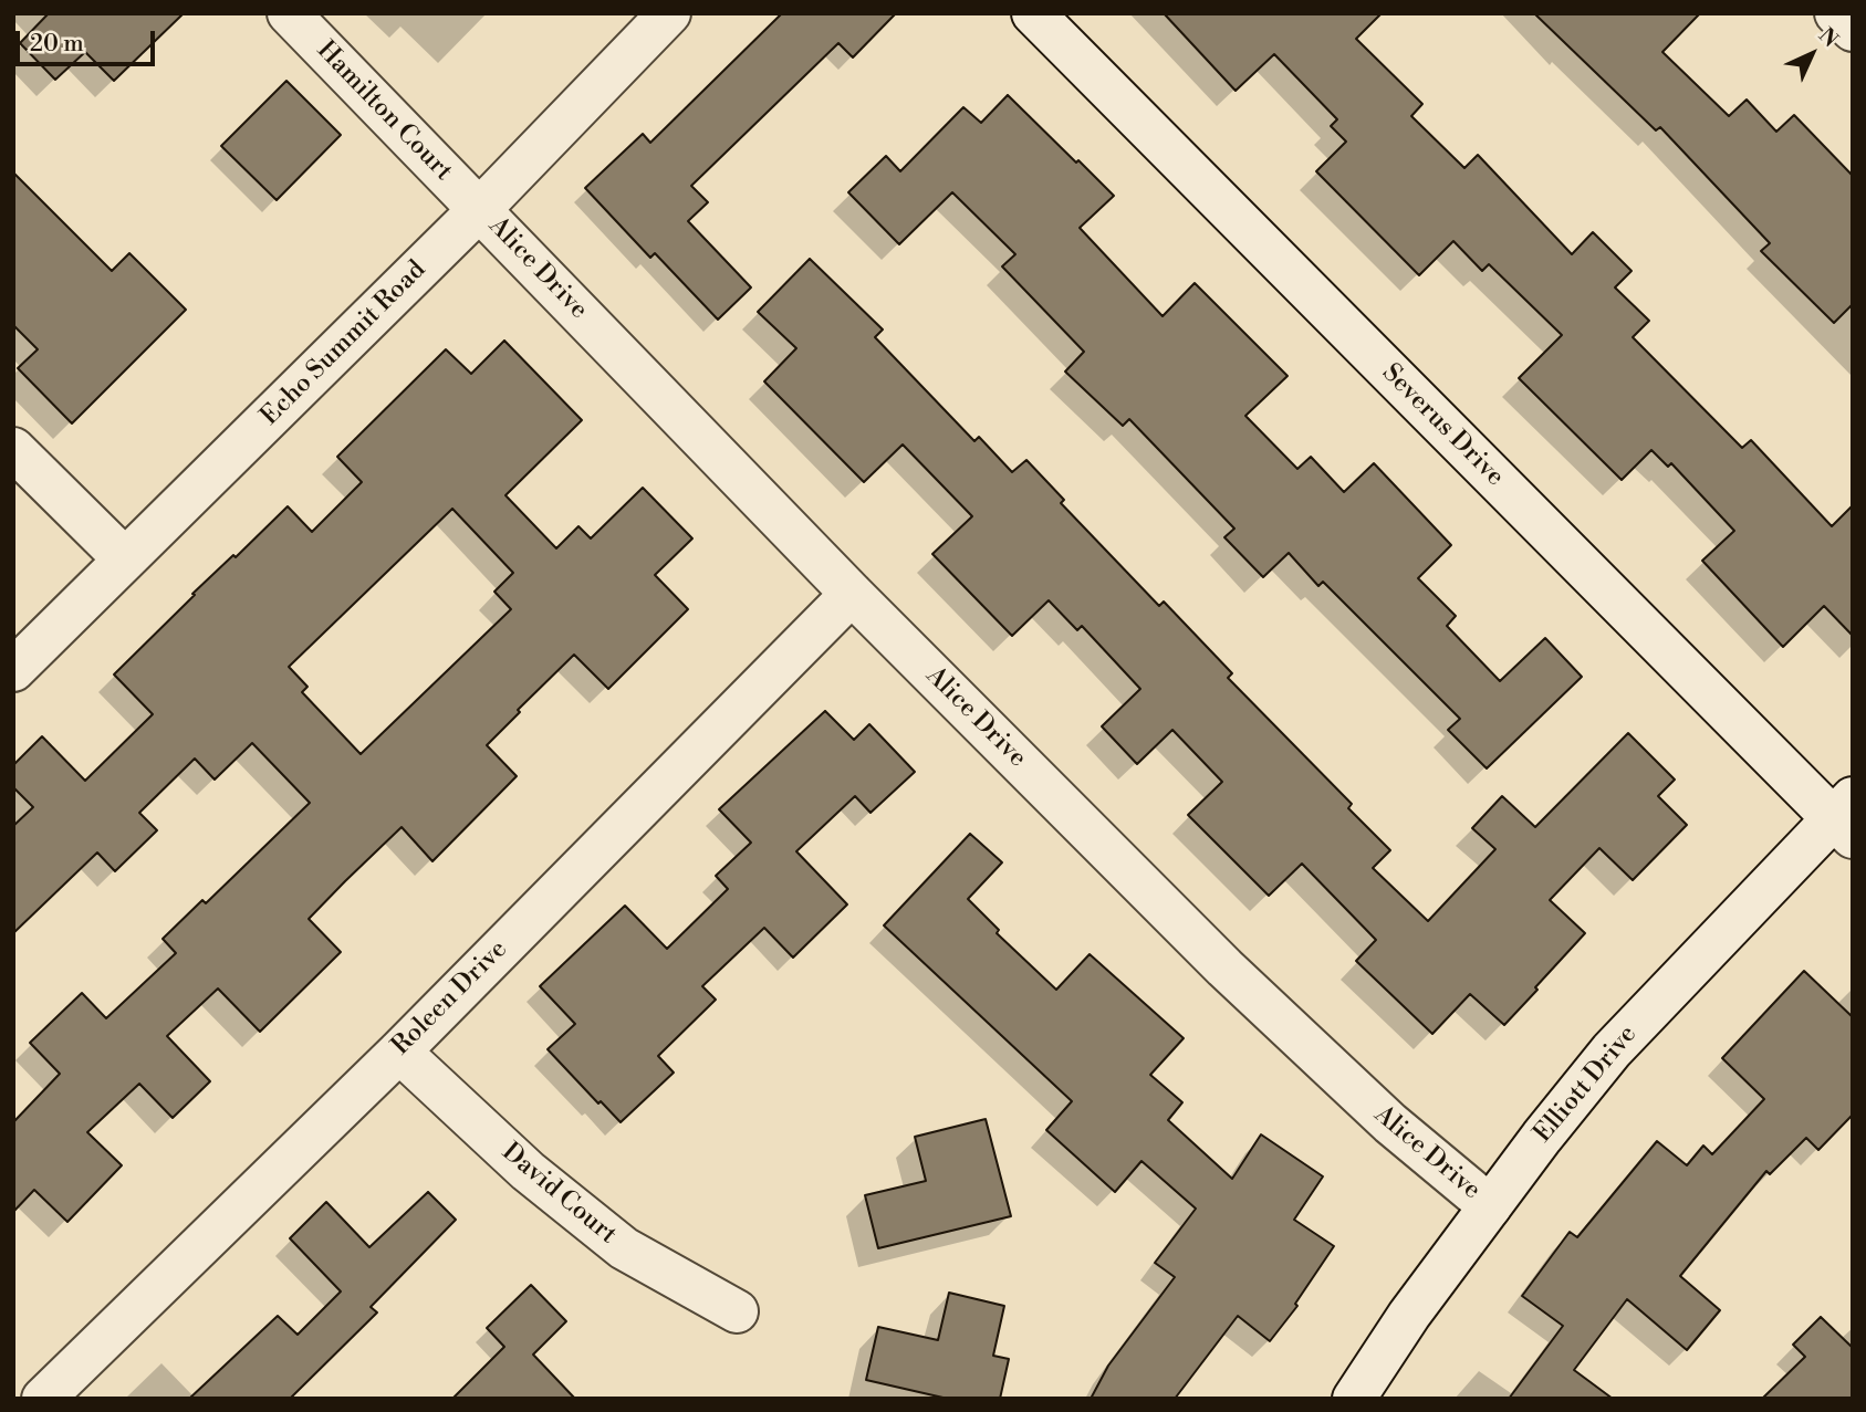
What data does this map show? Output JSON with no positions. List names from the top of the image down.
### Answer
{
  "streets": {
    "street": [
      "Hamilton Court",
      "Alice Drive",
      "Echo Summit Road",
      "Severus Drive",
      "Roleen Drive",
      "Elliott Drive",
      "David Court"
    ]
  },
  "crossings": [
    ["Hamilton Court", "Alice Drive"],
    ["Hamilton Court", "Echo Summit Road"],
    ["Alice Drive", "Echo Summit Road"],
    ["Alice Drive", "Roleen Drive"],
    ["Alice Drive", "Elliott Drive"],
    ["Severus Drive", "Elliott Drive"],
    ["Roleen Drive", "David Court"]
  ],
  "scale_bar": "20 m",
  "north": "top right"
}
